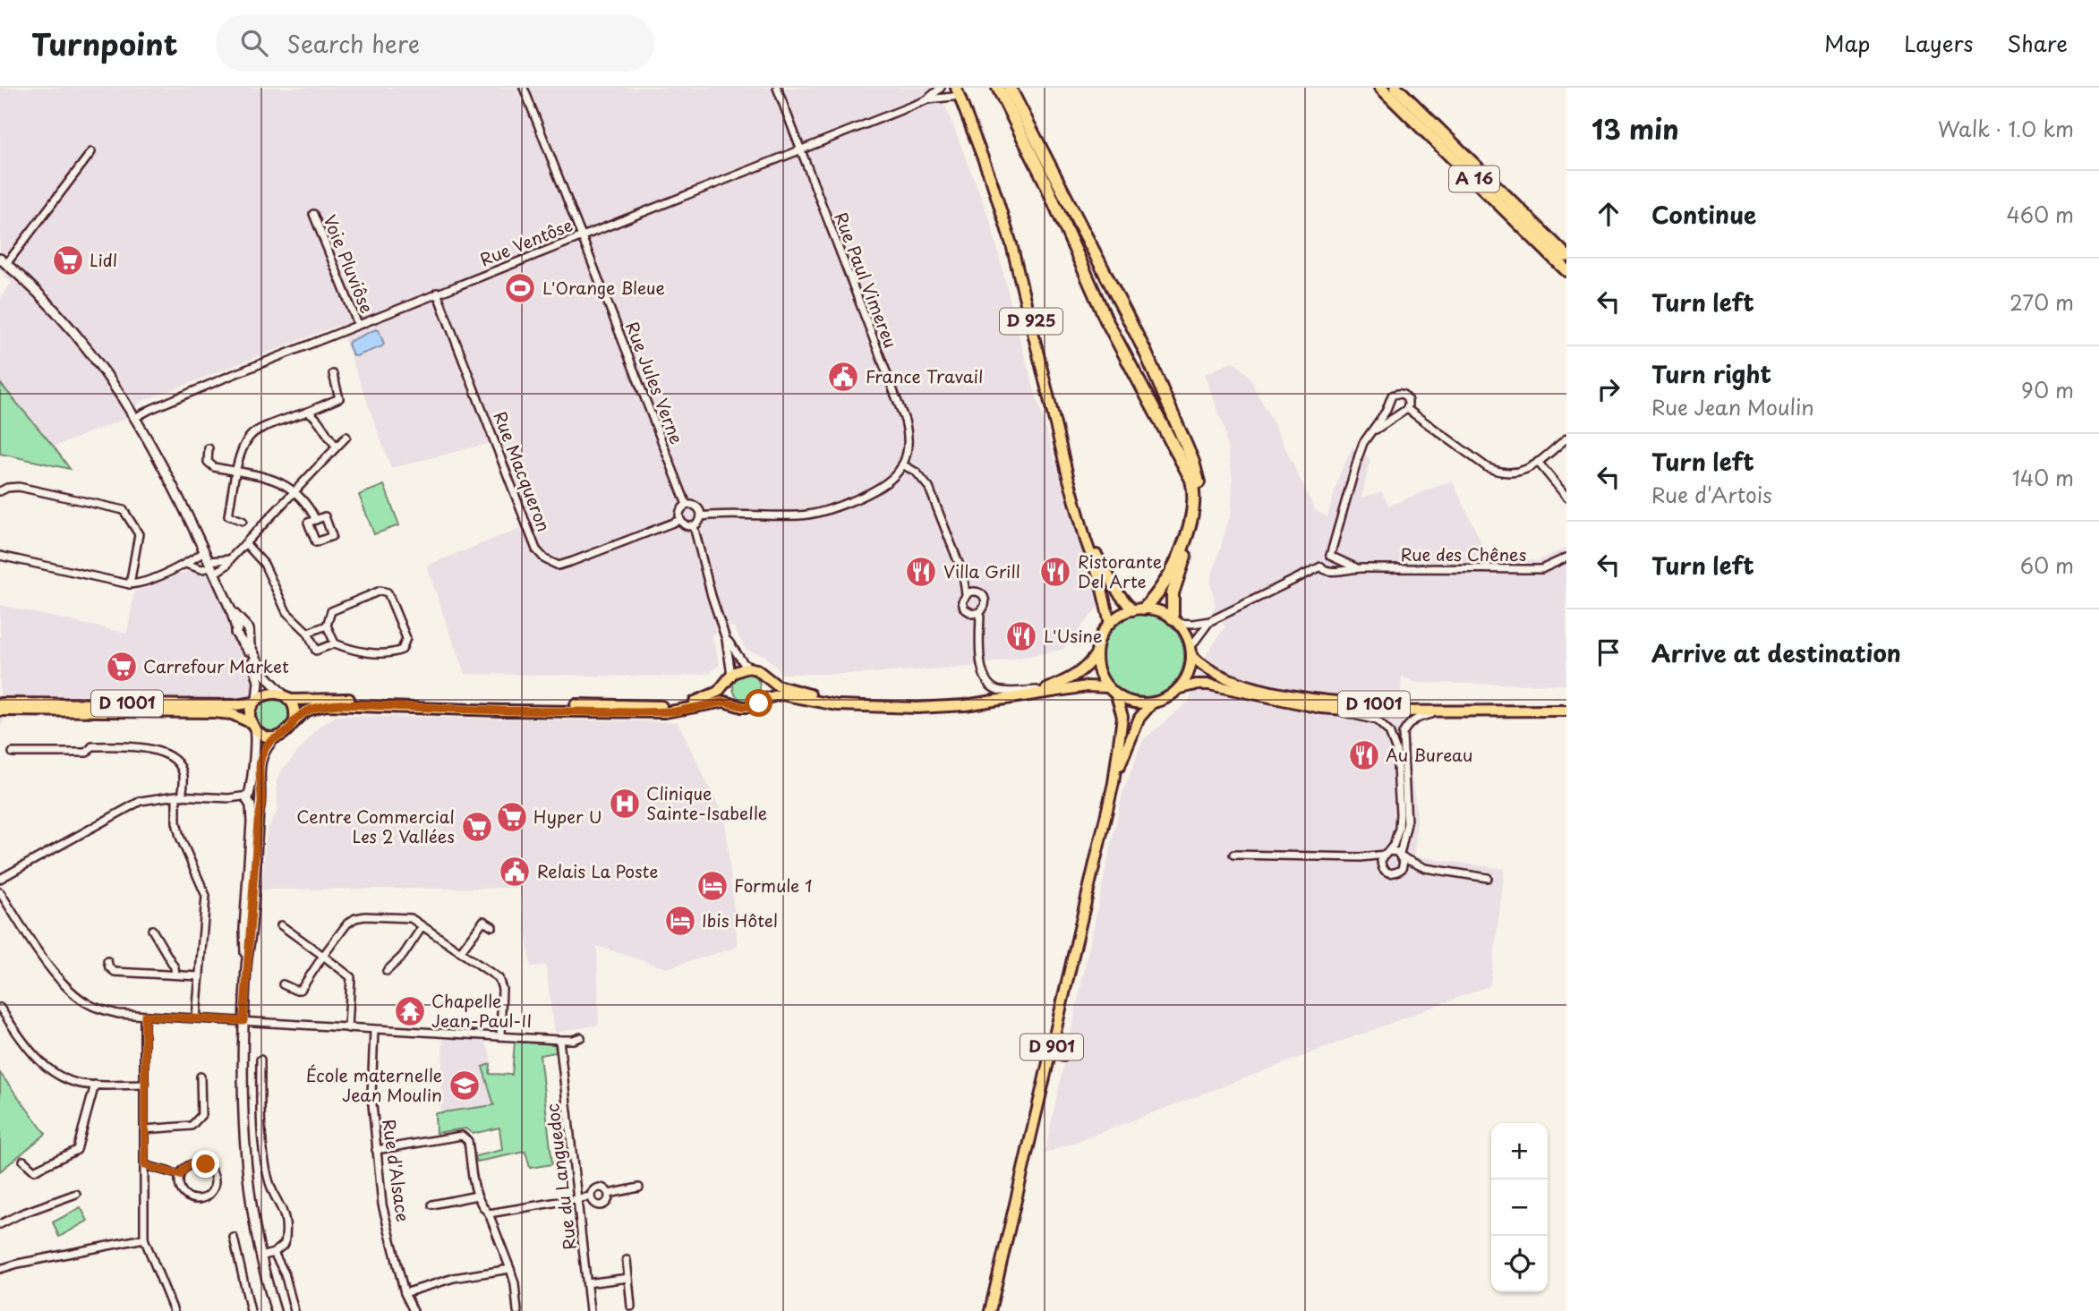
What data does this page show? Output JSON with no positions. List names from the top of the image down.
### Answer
{
  "streets": {
    "highway": ["A 16"],
    "main road": ["D 925", "D 1001", "D 901"],
    "street": [
      "Rue Ventôse",
      "Voie Pluviôse",
      "Rue Paul Vimereu",
      "Rue Jules Verne",
      "Rue Macqueron",
      "Rue des Chênes",
      "Rue d'Alsace",
      "Rue du Languedoc"
    ]
  },
  "crossings": [
    ["Rue Ventôse", "Voie Pluviôse"],
    ["Rue Ventôse", "Rue Paul Vimereu"],
    ["Rue Ventôse", "D 925"],
    ["Rue Ventôse", "Rue Jules Verne"],
    ["Rue Ventôse", "Rue Macqueron"],
    ["D 925", "D 1001"],
    ["D 925", "D 901"],
    ["Rue Jules Verne", "Rue Macqueron"],
    ["D 1001", "D 901"]
  ],
  "places": {
    "supermarket": [
      "Lidl",
      "Carrefour Market",
      "Hyper U",
      "Centre Commercial Les 2 Vallées"
    ],
    "sports": ["L'Orange Bleue"],
    "public building": ["France Travail", "Relais La Poste"],
    "restaurant": [
      "Villa Grill",
      "Ristorante Del Arte",
      "L'Usine",
      "Au Bureau"
    ],
    "hospital": ["Clinique Sainte-Isabelle"],
    "hotel": ["Formule 1", "Ibis Hôtel"],
    "temple": ["Chapelle Jean-Paul-II"],
    "school or university": ["École maternelle Jean Moulin"]
  },
  "page": {
    "header": "Turnpoint",
    "search": "Search here",
    "nav": ["Map", "Layers", "Share"],
    "heading": ["13 min", "Walk · 1.0 km"],
    "list": [
      ["Continue", "460 m"],
      ["Turn left", "270 m"],
      ["Turn right", "Rue Jean Moulin", "90 m"],
      ["Turn left", "Rue d'Artois", "140 m"],
      ["Turn left", "60 m"],
      "Arrive at destination"
    ],
    "map_buttons": ["+", "−"]
  }
}
